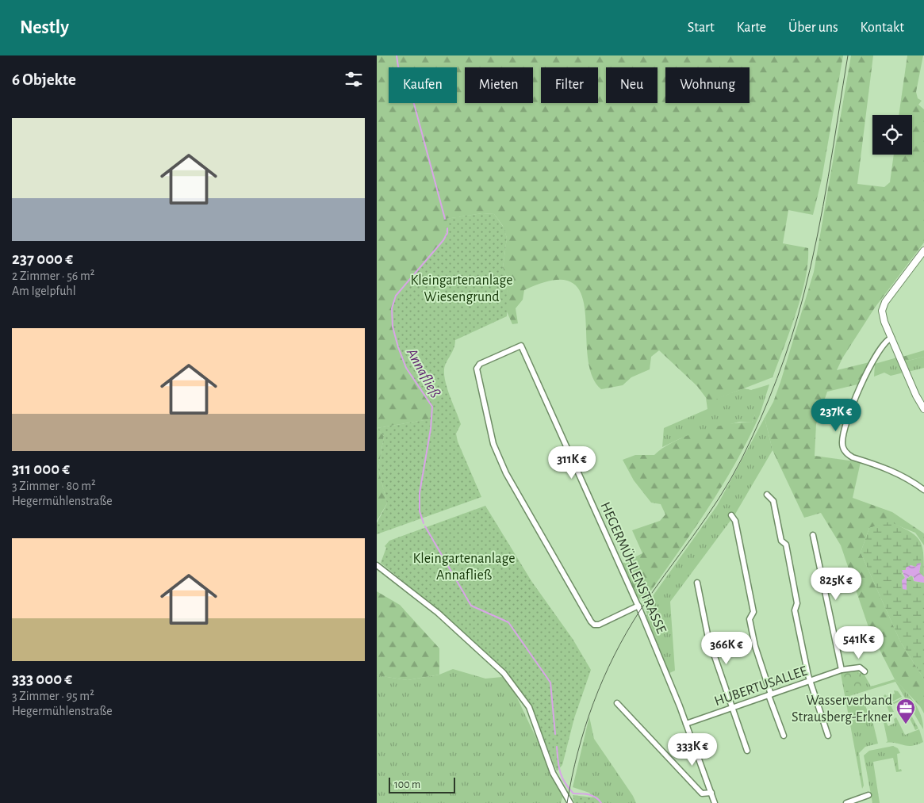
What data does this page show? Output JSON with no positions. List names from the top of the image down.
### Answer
{
  "streets": {
    "street": ["HEGERMÜHLENSTRASSE", "HUBERTUSALLEE"]
  },
  "crossings": [
    ["HEGERMÜHLENSTRASSE", "HUBERTUSALLEE"]
  ],
  "water": ["Annafließ"],
  "parks": ["Kleingartenanlage Wiesengrund", "Kleingartenanlage Annafließ"],
  "places": {
    "office": ["Wasserverband Strausberg-Erkner"]
  },
  "scale_bar": "100 m",
  "page": {
    "header": "Nestly",
    "nav": [
      "Start",
      "Karte",
      "Über uns",
      "Kontakt"
    ],
    "heading": "6 Objekte",
    "chip": [
      "Kaufen",
      "Mieten",
      "Filter",
      "Neu",
      "Wohnung"
    ],
    "list": [
      {
        "name": "237 000 €",
        "note": "2 Zimmer · 56 m² · Am Igelpfuhl"
      },
      {
        "name": "311 000 €",
        "note": "3 Zimmer · 80 m² · Hegermühlenstraße"
      },
      {
        "name": "333 000 €",
        "note": "3 Zimmer · 95 m² · Hegermühlenstraße"
      }
    ],
    "price": [
      "237K €",
      "311K €",
      "825K €",
      "541K €",
      "366K €",
      "333K €"
    ],
    "scale": "100 m"
  }
}
